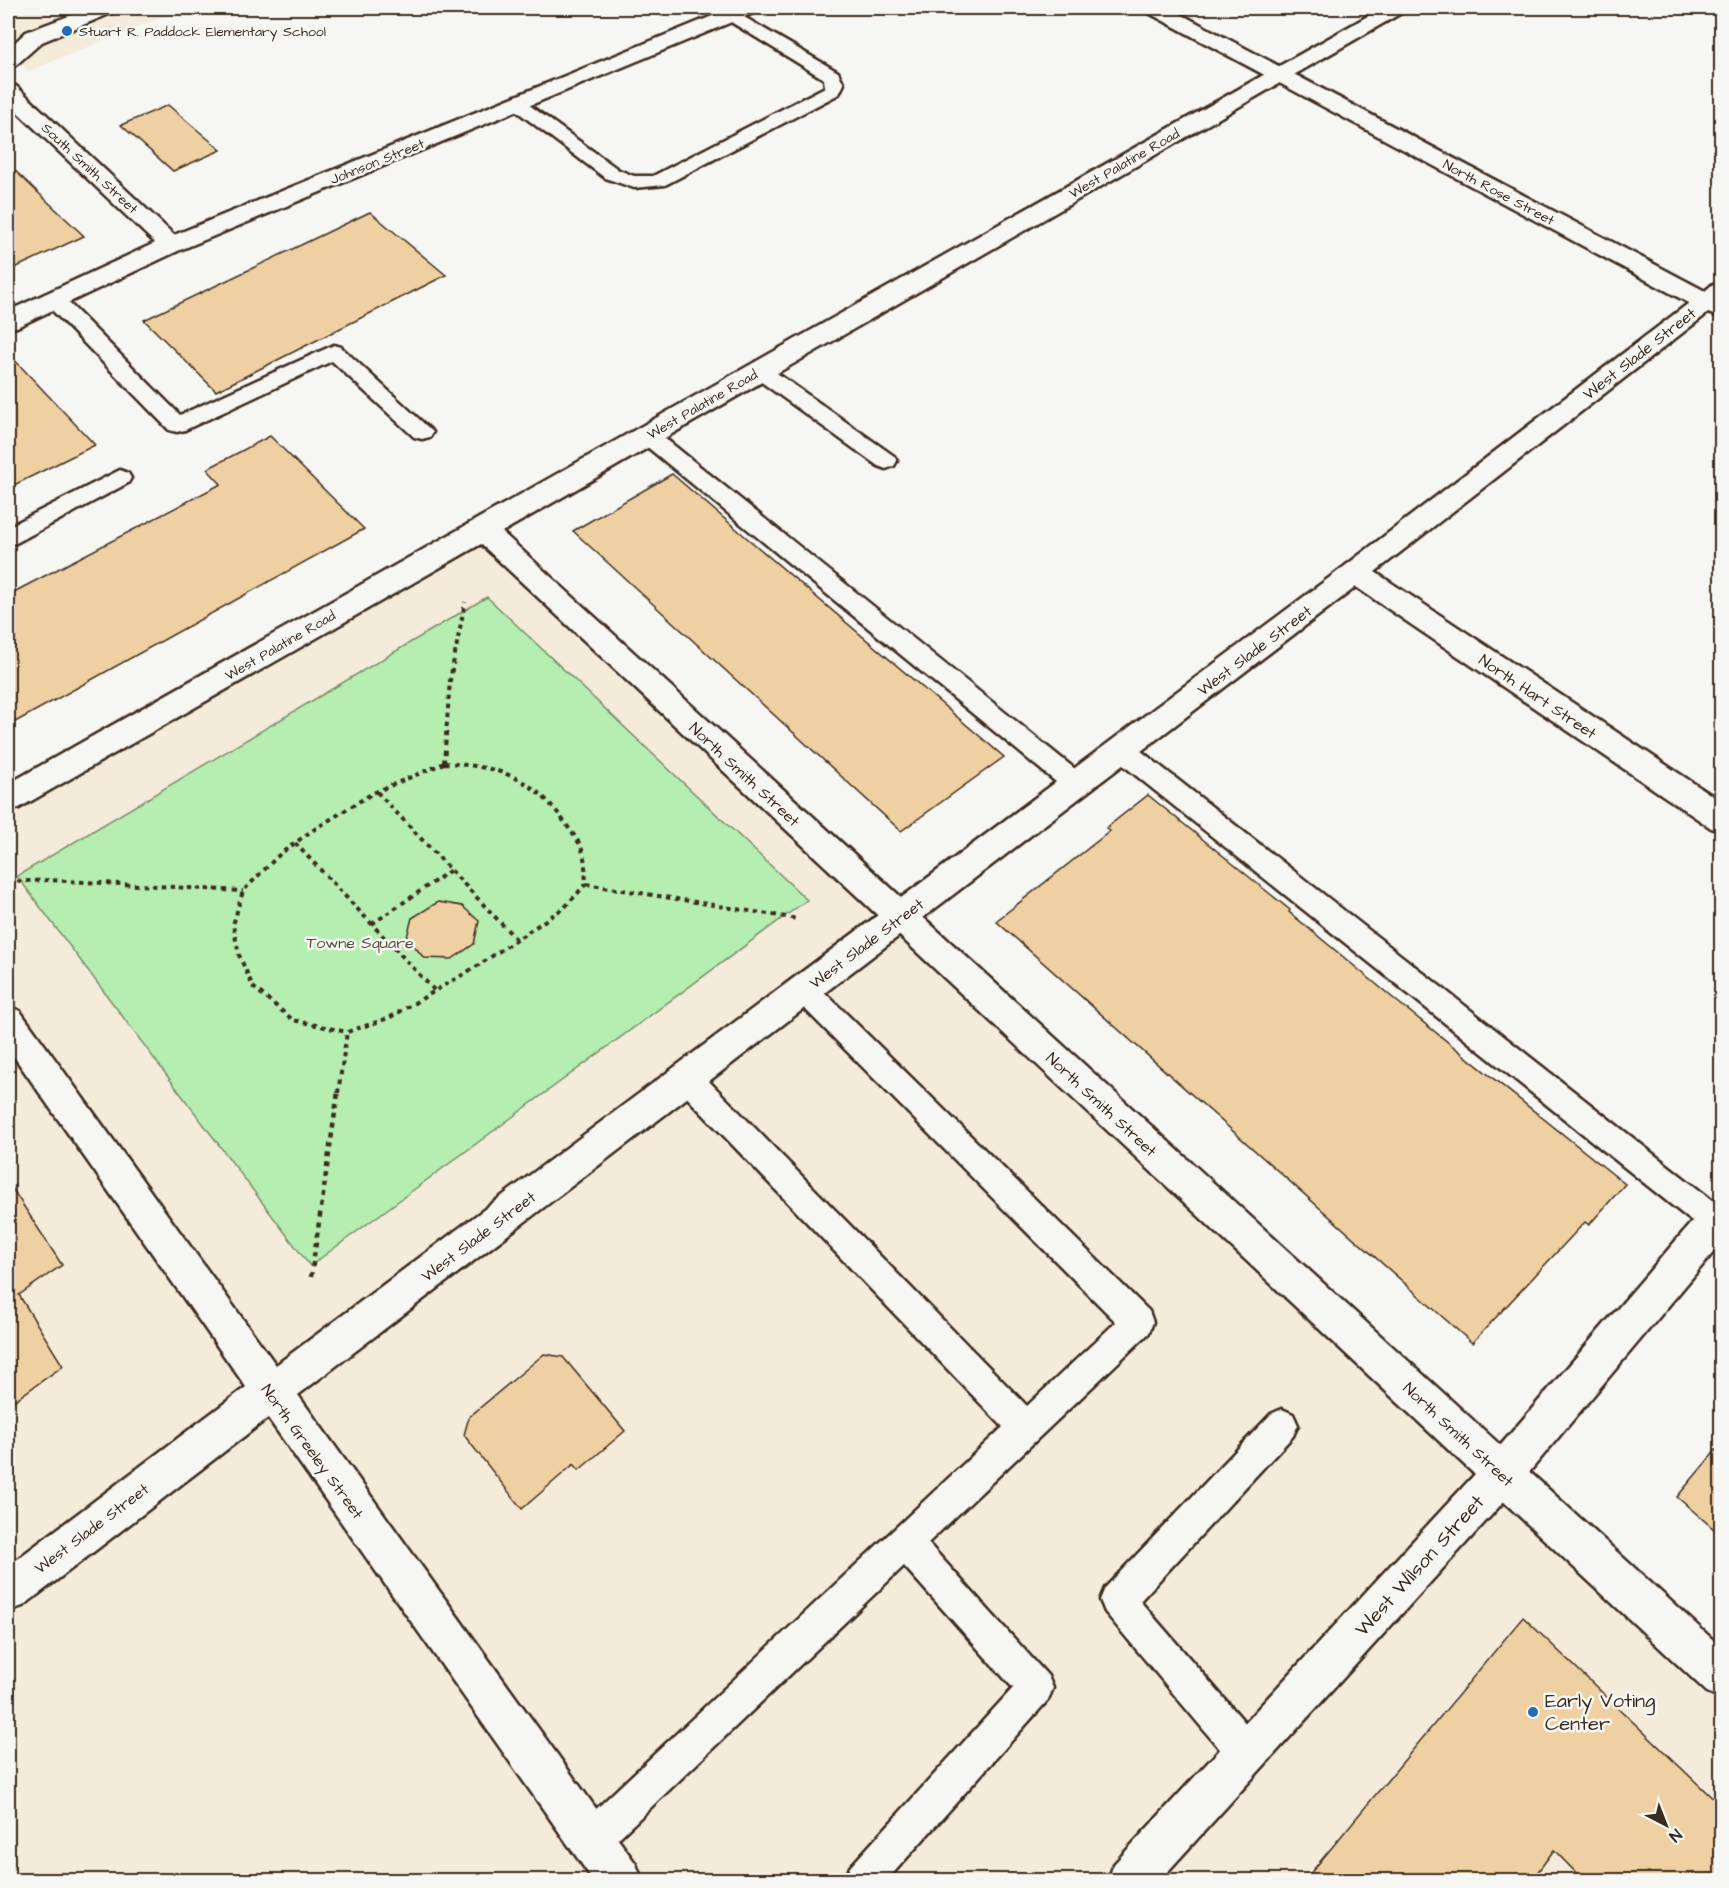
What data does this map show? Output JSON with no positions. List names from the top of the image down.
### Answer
{
  "streets": {
    "street": [
      "Johnson Street",
      "West Palatine Road",
      "South Smith Street",
      "North Rose Street",
      "West Slade Street",
      "North Hart Street",
      "North Smith Street",
      "North Greeley Street",
      "West Wilson Street"
    ]
  },
  "crossings": [
    ["Johnson Street", "South Smith Street"],
    ["West Palatine Road", "North Rose Street"],
    ["West Palatine Road", "North Smith Street"],
    ["North Rose Street", "West Slade Street"],
    ["West Slade Street", "North Hart Street"],
    ["West Slade Street", "North Smith Street"],
    ["West Slade Street", "North Greeley Street"],
    ["North Smith Street", "West Wilson Street"]
  ],
  "parks": ["Towne Square"],
  "places": ["Stuart R. Paddock Elementary School", "Early Voting Center"],
  "north": "bottom right"
}
